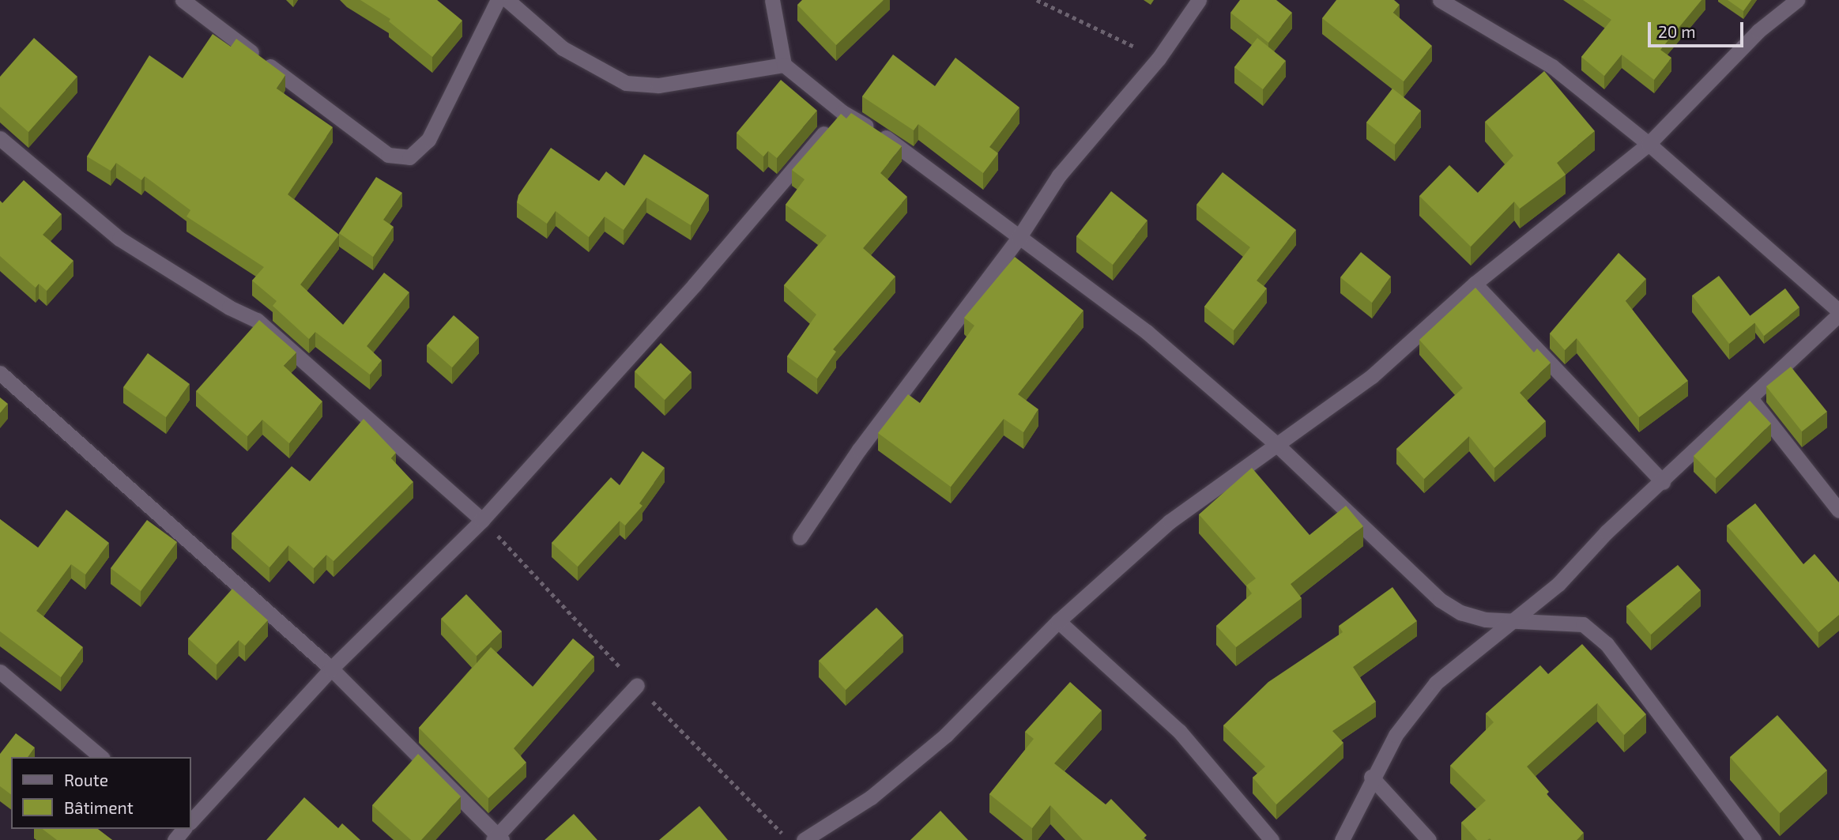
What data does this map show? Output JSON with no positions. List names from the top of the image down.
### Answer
{
  "legend": ["Route", "Bâtiment"],
  "scale_bar": "20 m"
}
